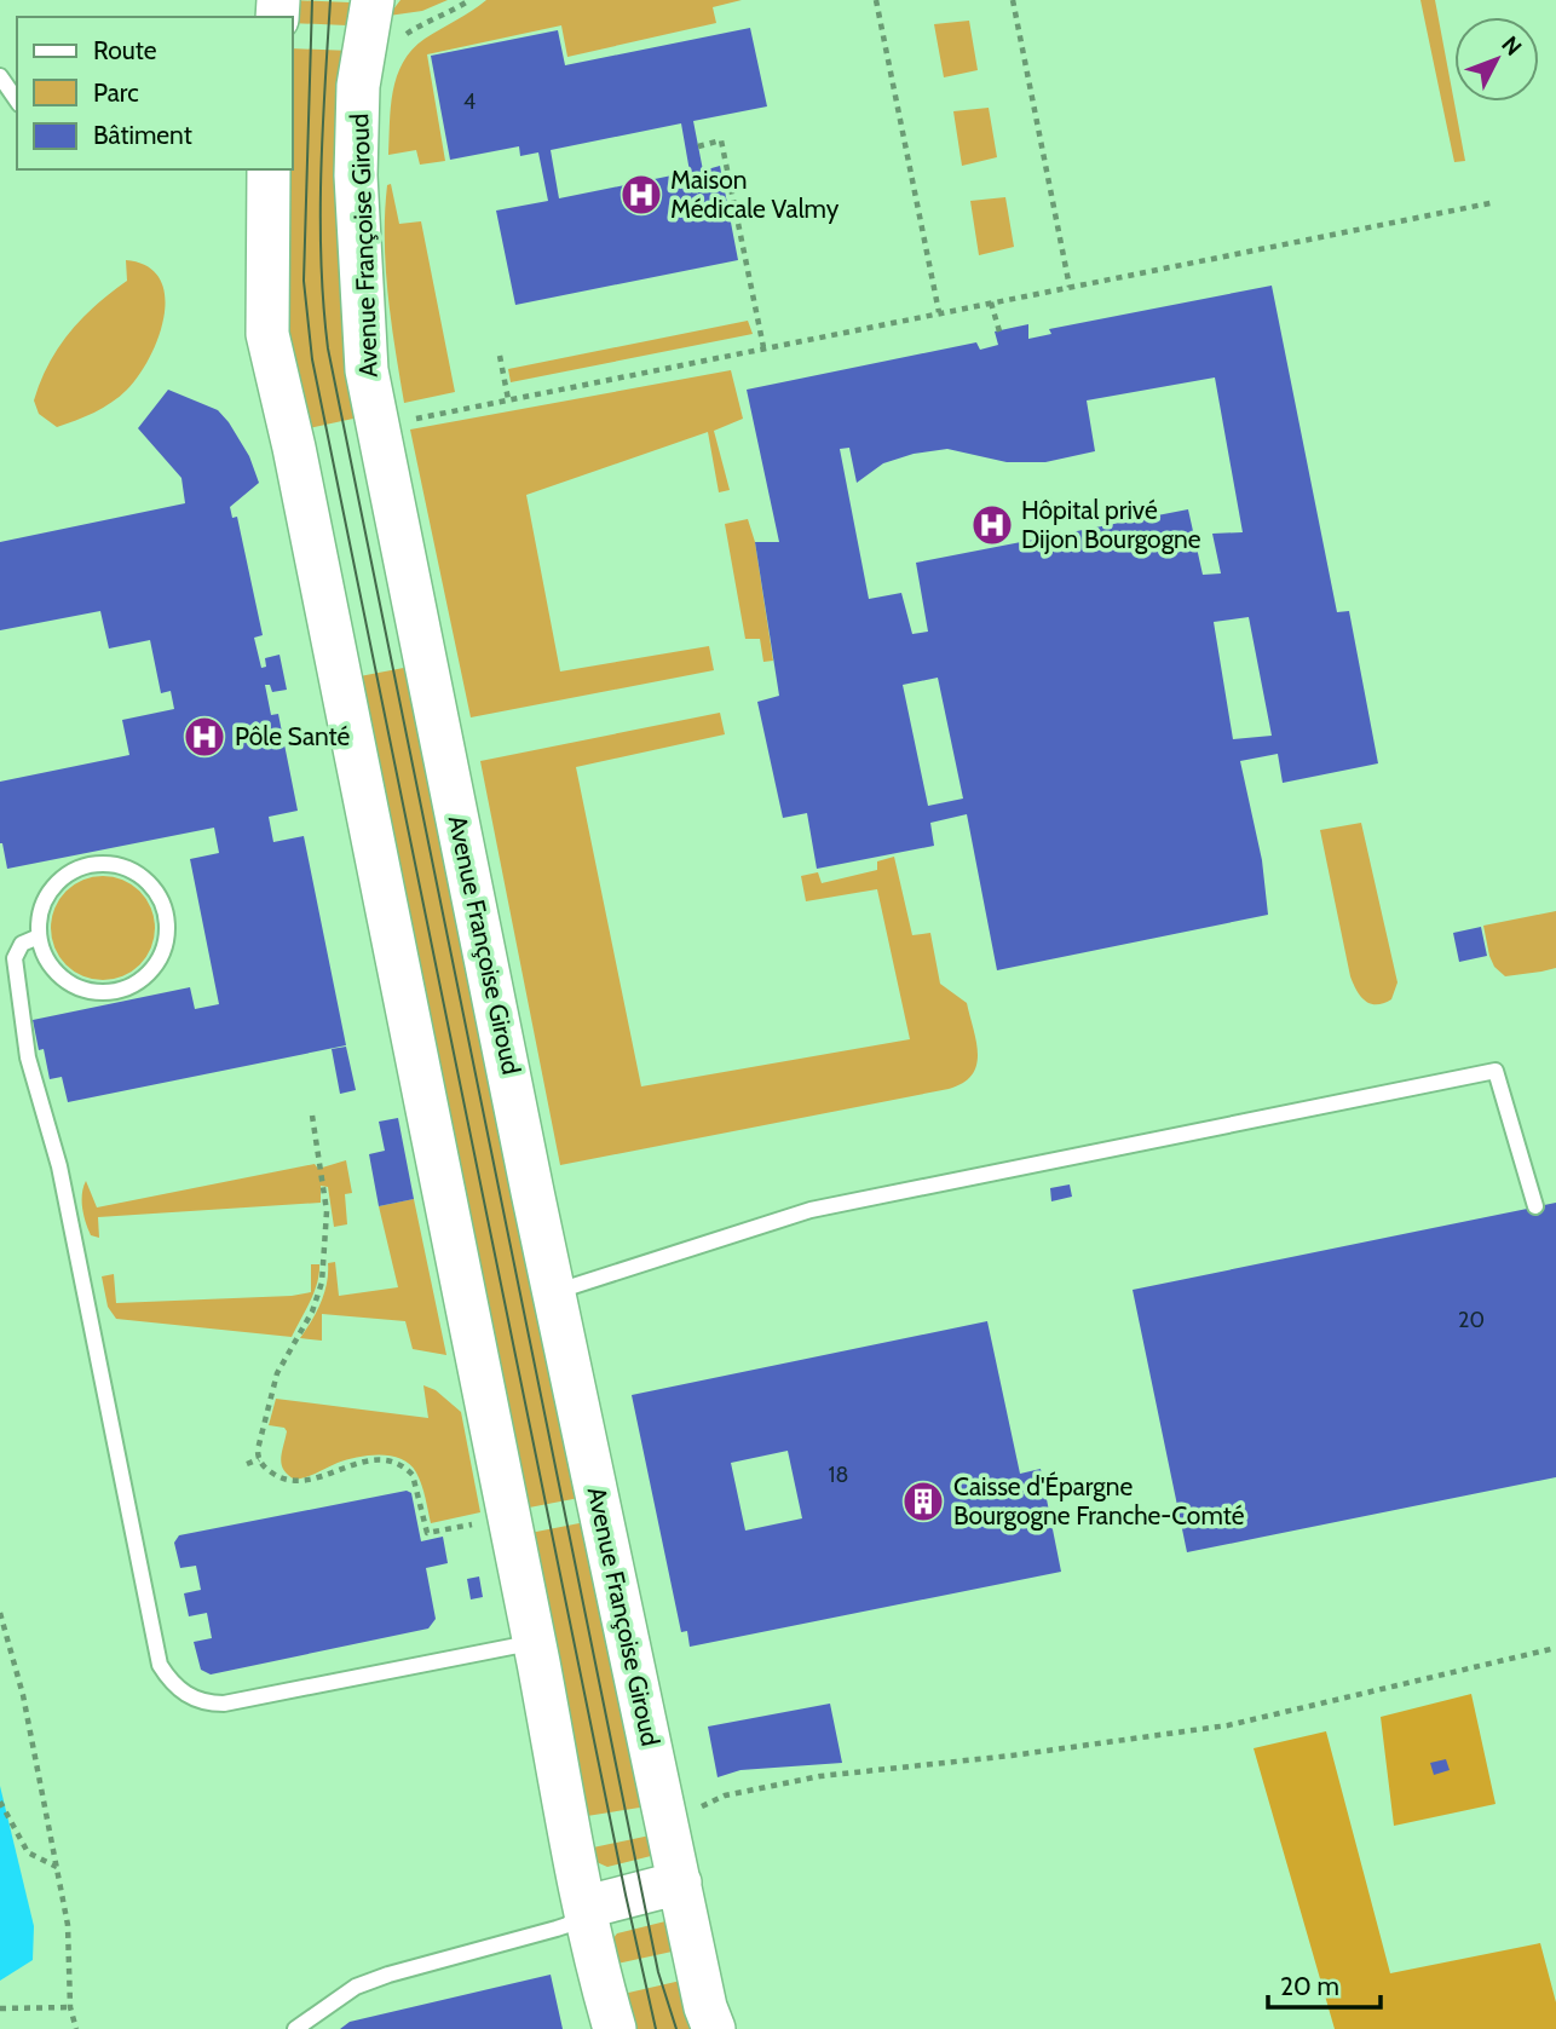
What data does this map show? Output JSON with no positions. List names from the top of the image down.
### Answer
{
  "streets": {
    "street": ["Avenue Françoise Giroud"]
  },
  "places": {
    "hospital": ["Maison Médicale Valmy", "Hôpital privé Dijon Bourgogne", "Pôle Santé"],
    "building": ["Caisse d'Épargne Bourgogne Franche-Comté"]
  },
  "house_numbers": ["4", "20", "18"],
  "legend": ["Route", "Parc", "Bâtiment"],
  "scale_bar": "20 m",
  "north": "top right"
}
